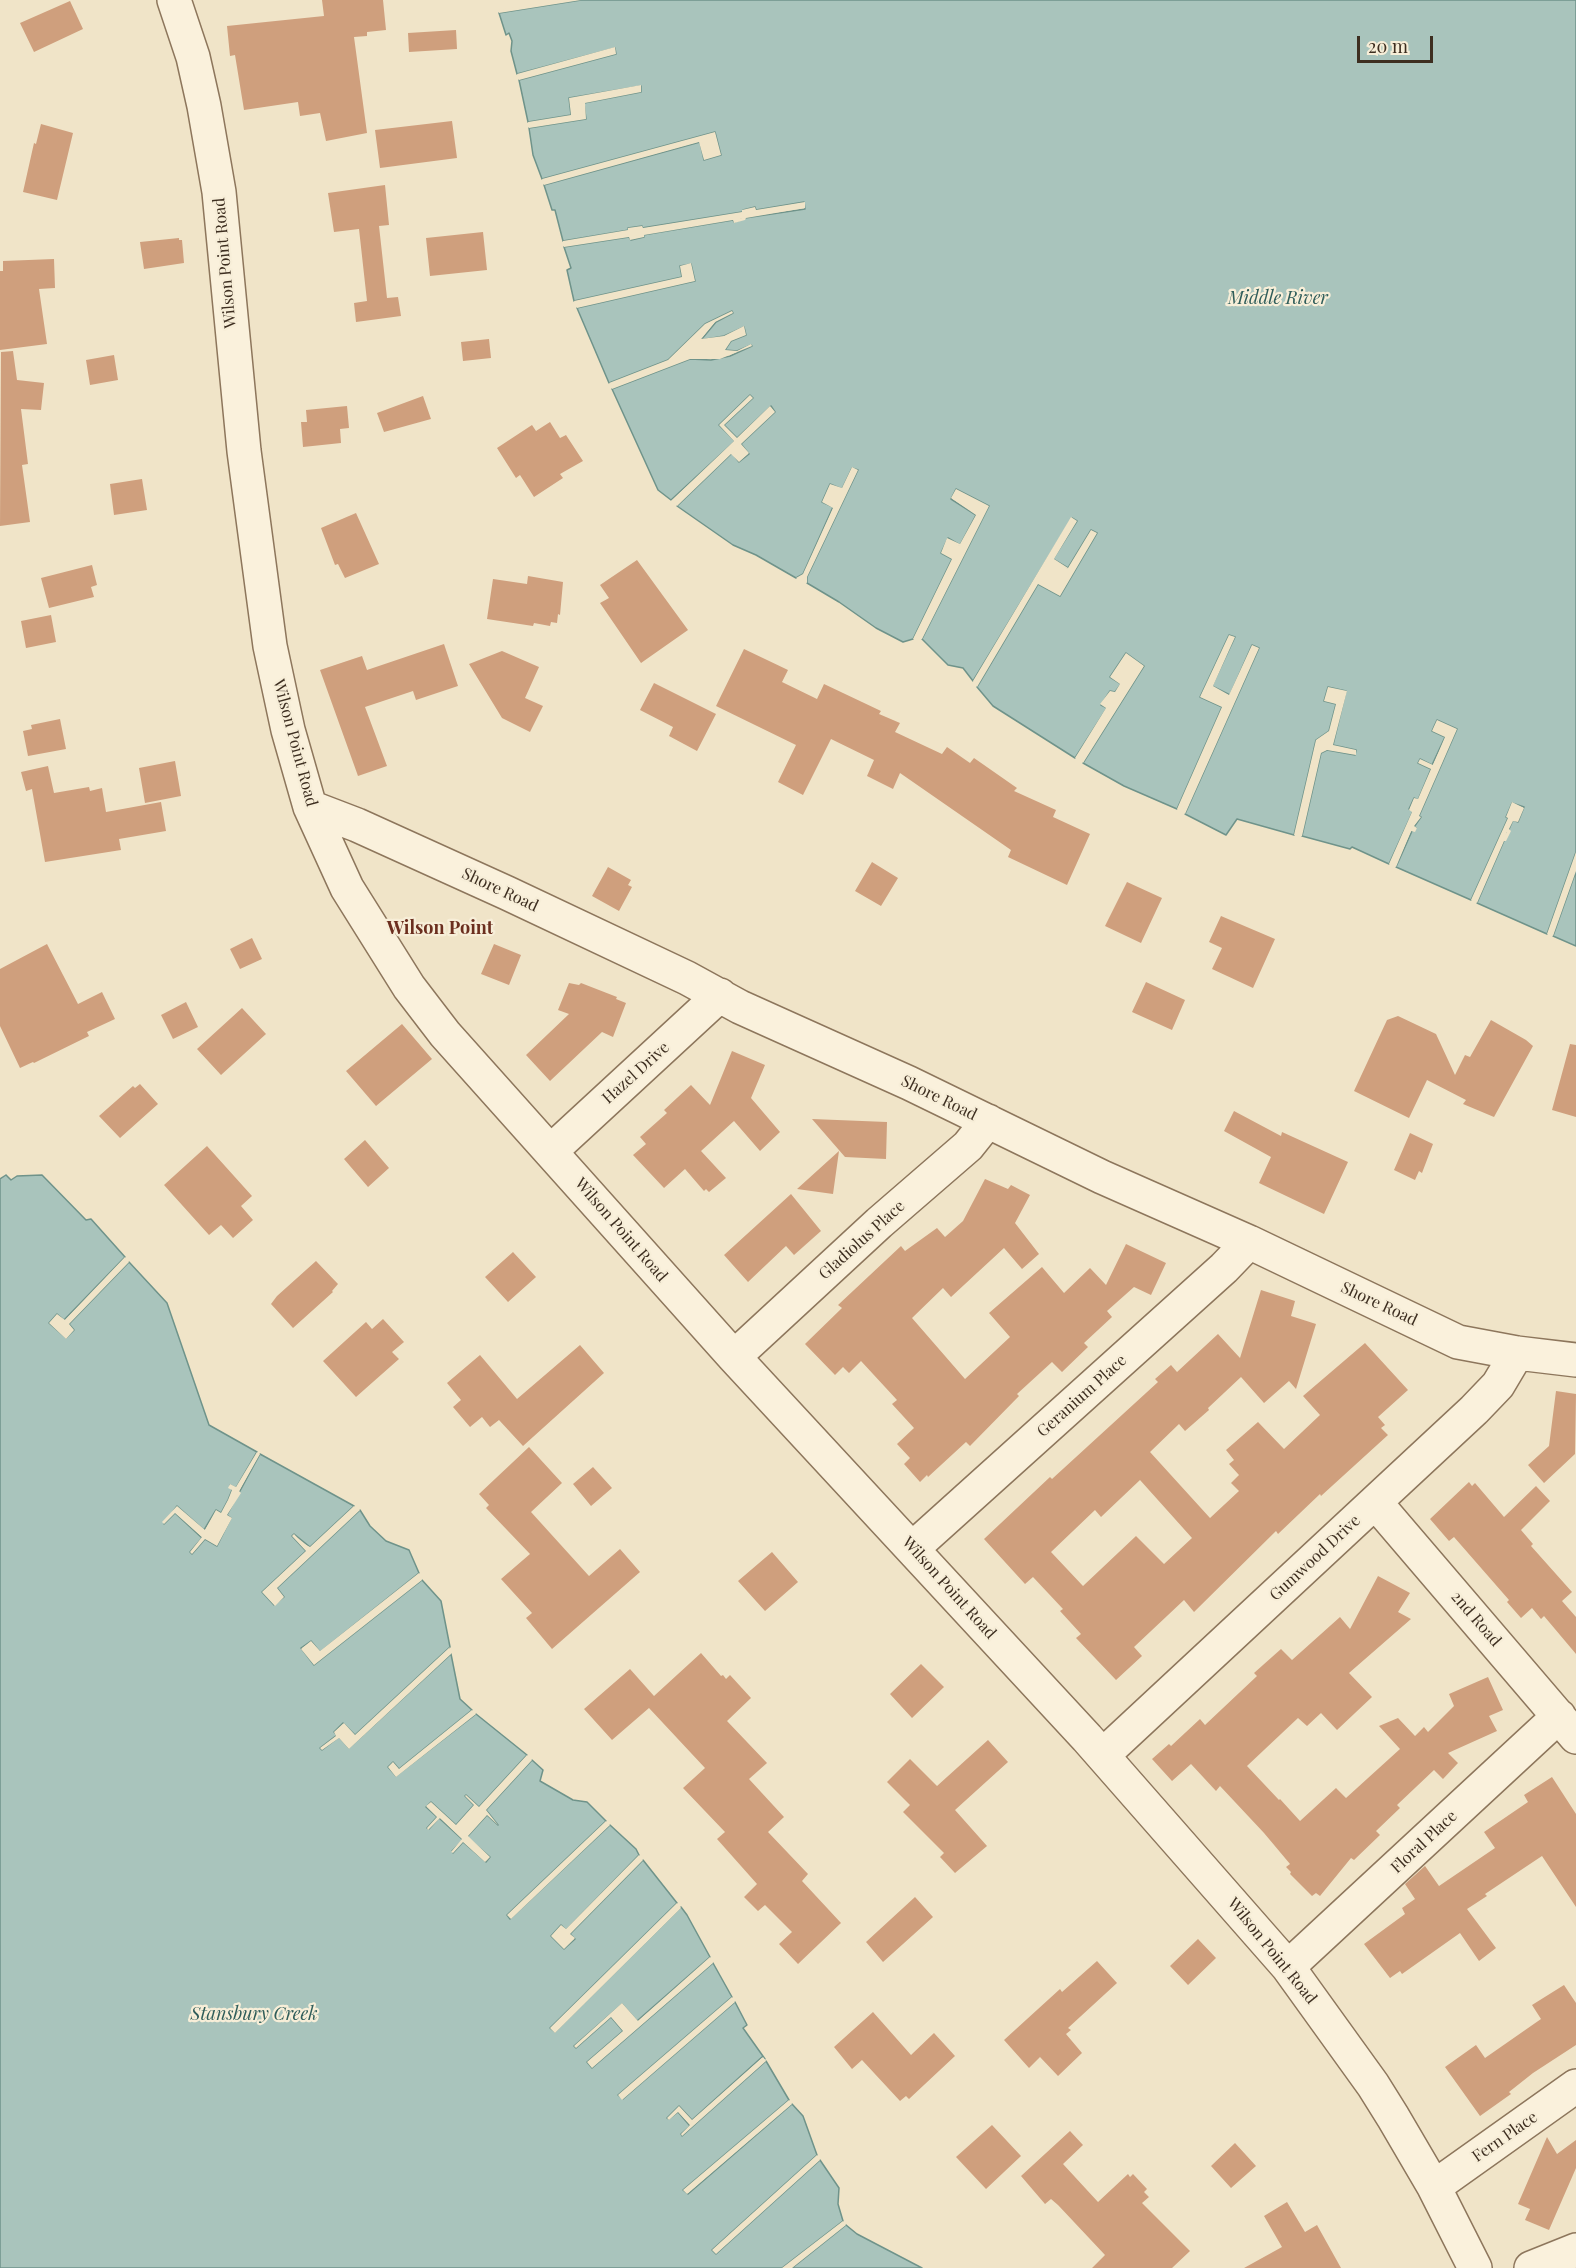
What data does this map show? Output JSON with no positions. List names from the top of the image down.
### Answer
{
  "streets": {
    "street": [
      "Wilson Point Road",
      "Shore Road",
      "Hazel Drive",
      "Gladiolus Place",
      "Geranium Place",
      "Gumwood Drive",
      "2nd Road",
      "Floral Place",
      "Fern Place"
    ]
  },
  "crossings": [
    ["Wilson Point Road", "Shore Road"],
    ["Wilson Point Road", "Hazel Drive"],
    ["Wilson Point Road", "Gladiolus Place"],
    ["Wilson Point Road", "Geranium Place"],
    ["Wilson Point Road", "Gumwood Drive"],
    ["Wilson Point Road", "Floral Place"],
    ["Wilson Point Road", "Fern Place"],
    ["Shore Road", "Hazel Drive"],
    ["Shore Road", "Gladiolus Place"],
    ["Shore Road", "Geranium Place"],
    ["Shore Road", "Gumwood Drive"],
    ["Gumwood Drive", "2nd Road"],
    ["2nd Road", "Floral Place"]
  ],
  "districts": ["Wilson Point"],
  "water": ["Middle River", "Stansbury Creek"],
  "scale_bar": "20 m"
}
